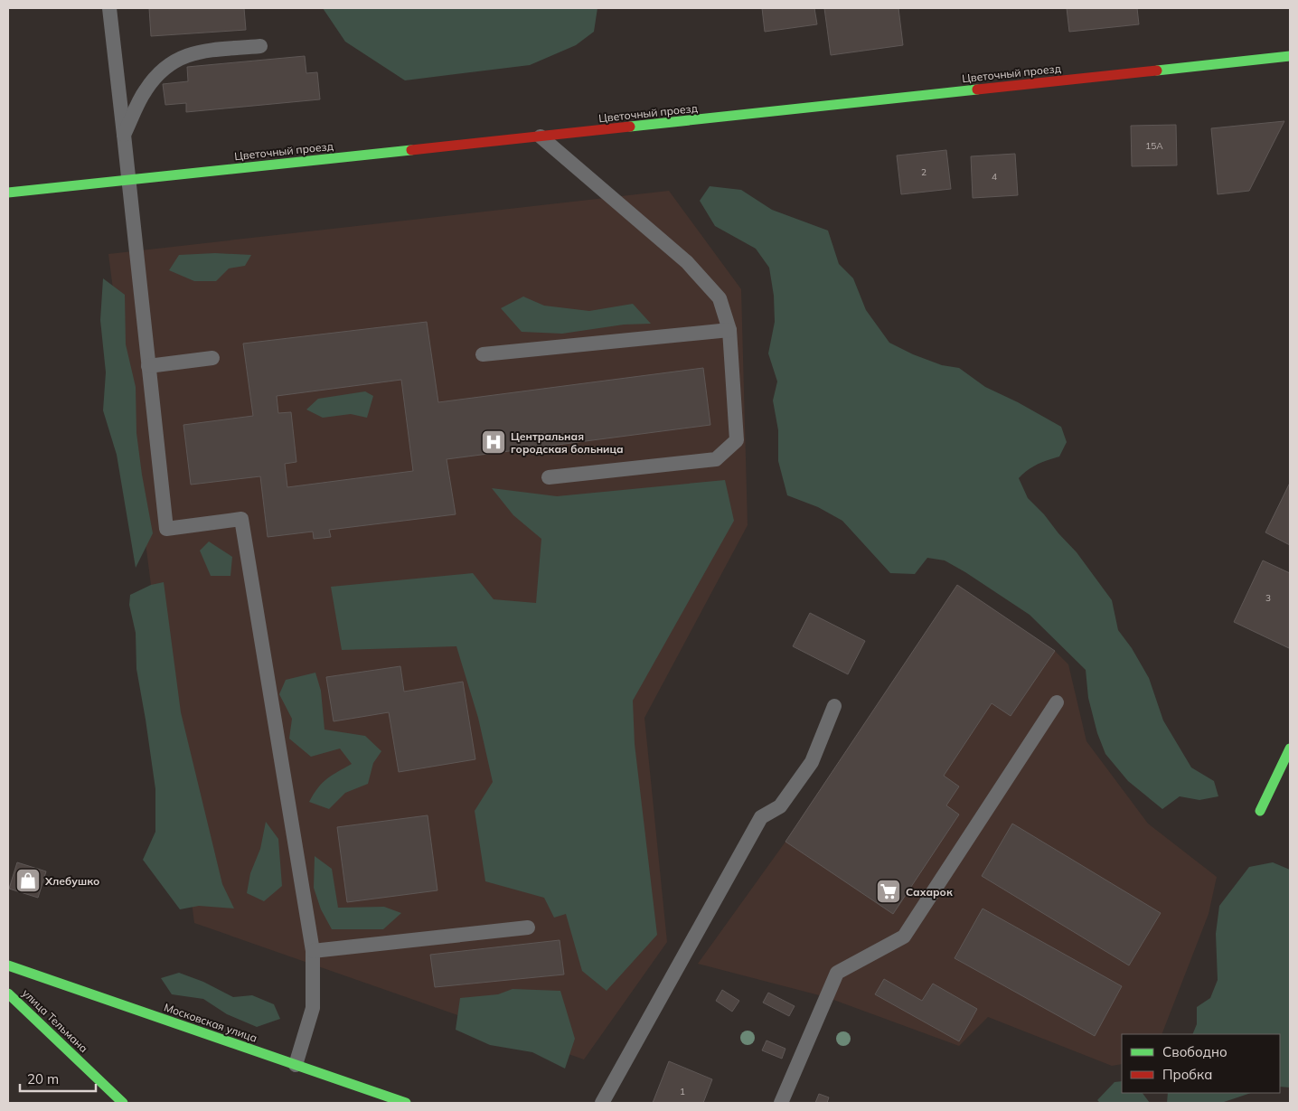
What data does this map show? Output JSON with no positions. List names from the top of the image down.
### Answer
{
  "streets": {
    "street": ["Цветочный проезд", "улица Тельмана", "Московская улица"]
  },
  "places": {
    "hospital": ["Центральная городская больница"],
    "shop": ["Хлебушко"],
    "supermarket": ["Сахарок"]
  },
  "house_numbers": [
    "15А",
    "2",
    "4",
    "3",
    "1"
  ],
  "legend": ["Свободно", "Пробка"],
  "scale_bar": "20 m"
}
